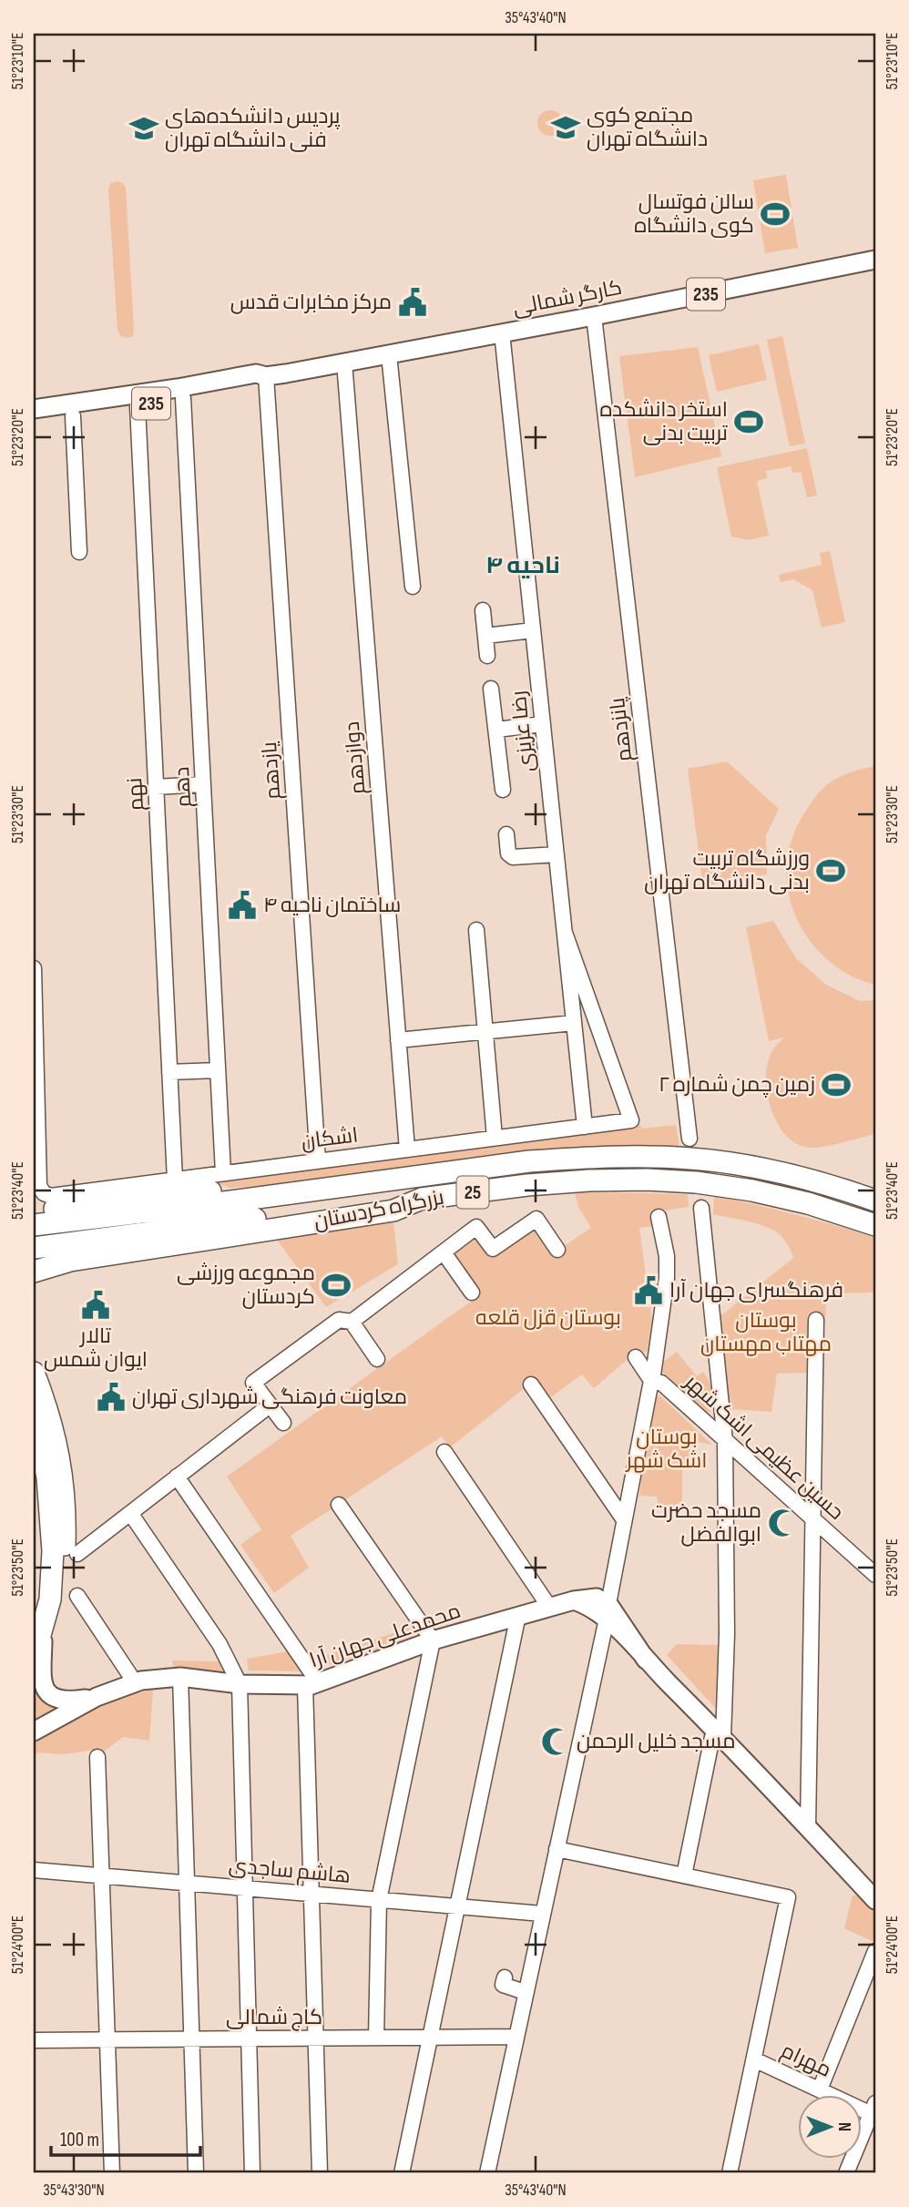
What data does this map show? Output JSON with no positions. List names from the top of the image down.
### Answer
{
  "streets": {
    "highway": ["25", "بزرگراه کردستان"],
    "main road": ["235", "کارگر شمالی", "محمدعلی جهان آرا"],
    "street": [
      "پانزدهم",
      "رضا عزیزی",
      "دوازدهم",
      "یازدهم",
      "دهم",
      "نهم",
      "اشکان",
      "حسین عظیمی اشک شهر",
      "هاشم ساجدی",
      "کاج شمالی",
      "مهرام"
    ]
  },
  "crossings": [
    ["کارگر شمالی", "پانزدهم"],
    ["کارگر شمالی", "رضا عزیزی"],
    ["کارگر شمالی", "دوازدهم"],
    ["کارگر شمالی", "یازدهم"],
    ["کارگر شمالی", "دهم"],
    ["کارگر شمالی", "نهم"],
    ["رضا عزیزی", "اشکان"],
    ["دوازدهم", "اشکان"],
    ["یازدهم", "اشکان"],
    ["دهم", "اشکان"],
    ["نهم", "اشکان"],
    ["25", "بزرگراه کردستان"]
  ],
  "districts": ["ناحیه ۴"],
  "parks": ["بوستان قزل قلعه", "بوستان مهتاب مهستان", "بوستان اشک شهر"],
  "places": {
    "school or university": ["مجتمع کوی دانشگاه تهران", "پردیس دانشکده‌های فنی دانشگاه تهران"],
    "sports": [
      "سالن فوتسال کوی دانشگاه",
      "استخر دانشکده تربیت بدنی",
      "ورزشگاه تربیت بدنی دانشگاه تهران",
      "زمین چمن شماره ۲",
      "مجموعه ورزشی کردستان"
    ],
    "public building": [
      "مرکز مخابرات قدس",
      "ساختمان ناحیه ۴",
      "فرهنگسرای جهان آرا",
      "تالار ایوان شمس",
      "معاونت فرهنگی شهرداری تهران"
    ],
    "mosque": ["مسجد حضرت ابوالفضل", "مسجد خلیل الرحمن"]
  },
  "scale_bar": "100 m",
  "north": "right",
  "coordinates": [
    "35°43'40\"N",
    "51°23'10\"E",
    "51°23'20\"E",
    "51°23'30\"E",
    "51°23'40\"E",
    "51°23'50\"E",
    "51°24'00\"E",
    "35°43'30\"N"
  ]
}
